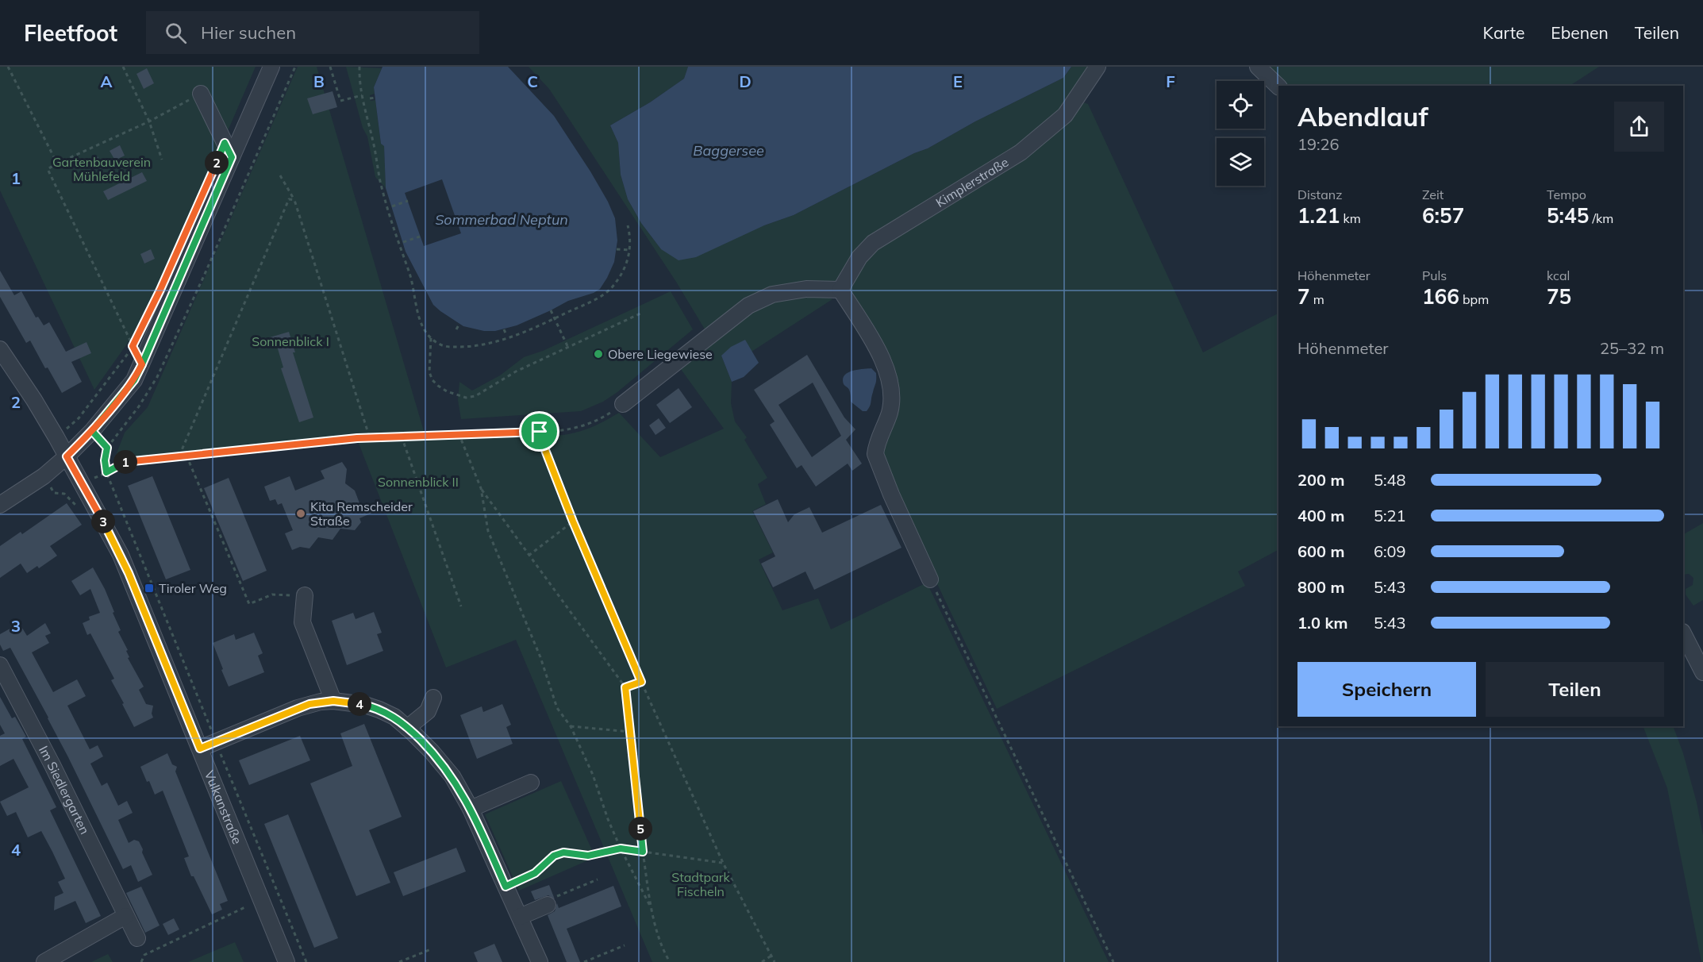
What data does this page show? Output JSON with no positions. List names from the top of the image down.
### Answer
{
  "streets": {
    "street": ["Kimplerstraße", "Im Siedlergarten", "Vulkanstraße"]
  },
  "water": ["Baggersee", "Sommerbad Neptun"],
  "parks": [
    "Gartenbauverein Mühlefeld",
    "Sonnenblick I",
    "Sonnenblick II",
    "Stadtpark Fischeln"
  ],
  "places": {
    "other": ["Obere Liegewiese", "Kita Remscheider Straße"],
    "transit": ["Tiroler Weg"]
  },
  "page": {
    "header": "Fleetfoot",
    "search": "Hier suchen",
    "nav": ["Karte", "Ebenen", "Teilen"],
    "heading": ["Abendlauf", "19:26"],
    "pins": [
      "2",
      "1",
      "3",
      "4",
      "5"
    ],
    "stats": [
      ["Distanz", "1.21 km"],
      ["Zeit", "6:57"],
      ["Tempo", "5:45 /km"],
      ["Höhenmeter", "7 m"],
      ["Puls", "166 bpm"],
      ["kcal", "75"]
    ],
    "chart": ["Höhenmeter", "25–32 m"],
    "list": [
      {
        "name": "200 m",
        "note": "5:48"
      },
      {
        "name": "400 m",
        "note": "5:21"
      },
      {
        "name": "600 m",
        "note": "6:09"
      },
      {
        "name": "800 m",
        "note": "5:43"
      },
      {
        "name": "1.0 km",
        "note": "5:43"
      }
    ],
    "buttons": ["Speichern", "Teilen"]
  },
  "grid": {
    "columns": [
      "A",
      "B",
      "C",
      "D",
      "E",
      "F"
    ],
    "rows": [
      "1",
      "2",
      "3",
      "4"
    ]
  }
}
